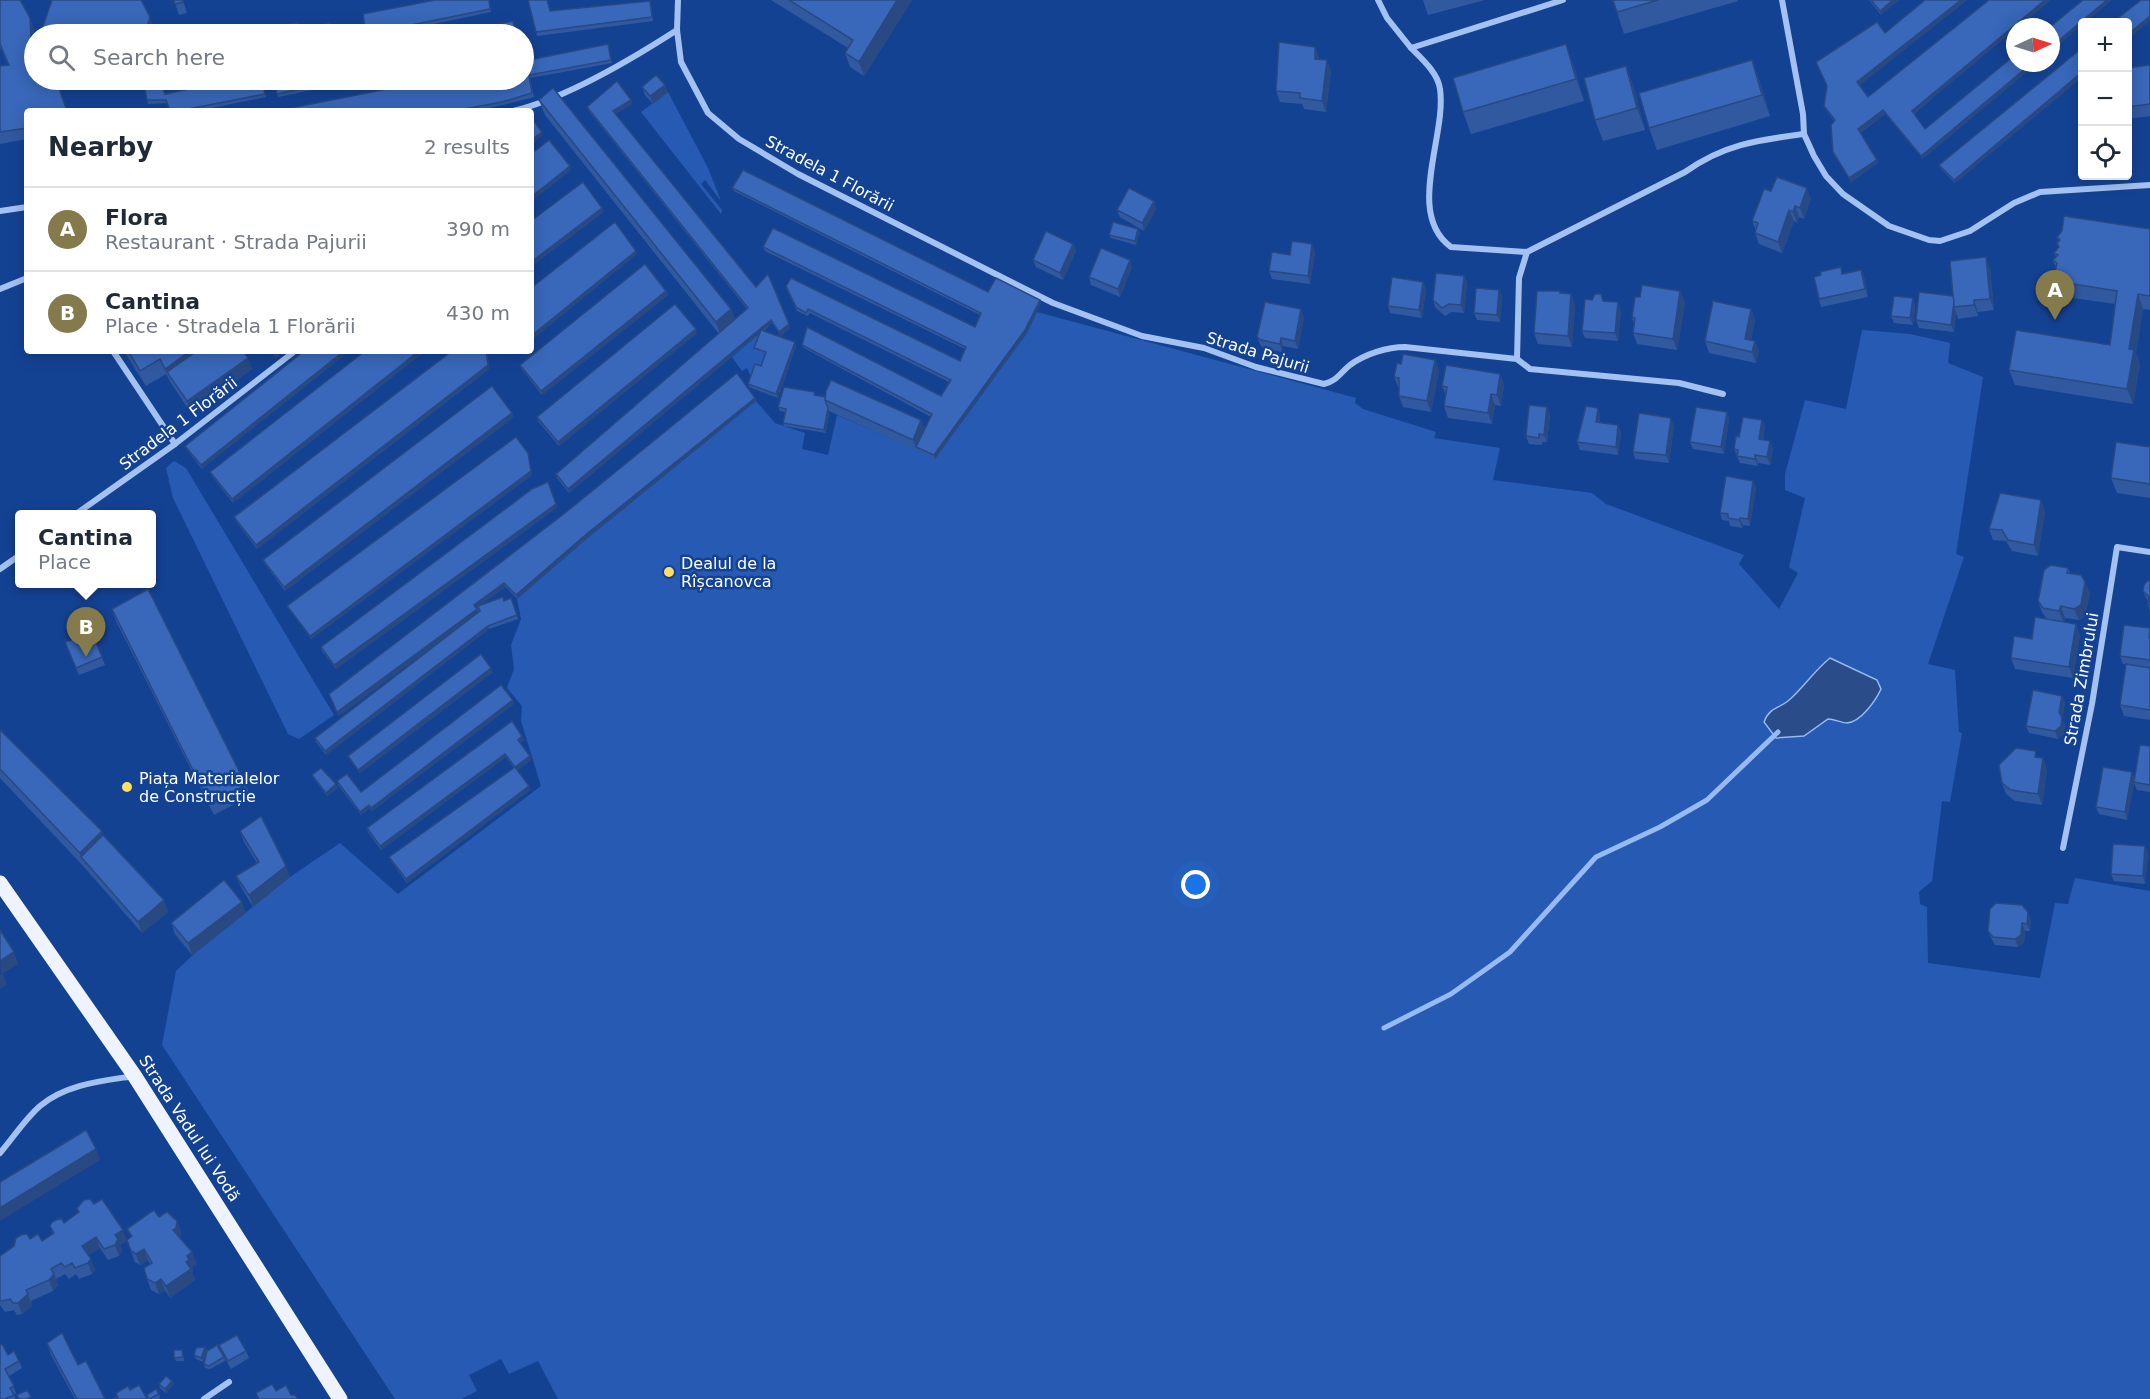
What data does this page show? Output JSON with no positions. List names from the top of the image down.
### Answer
{
  "streets": {
    "main road": ["Strada Vadul lui Vodă"],
    "street": ["Stradela 1 Florării", "Strada Pajurii", "Strada Zimbrului"]
  },
  "crossings": [
    ["Stradela 1 Florării", "Strada Pajurii"]
  ],
  "places": ["Dealul de la Rîșcanovca", "Piața Materialelor de Construcție"],
  "north": "right",
  "page": {
    "map_buttons": ["+", "−"],
    "search": "Search here",
    "heading": ["Nearby", "2 results"],
    "list": [
      {
        "mark": "A",
        "name": "Flora",
        "note": "Restaurant · Strada Pajurii",
        "value": "390 m"
      },
      {
        "mark": "B",
        "name": "Cantina",
        "note": "Place · Stradela 1 Florării",
        "value": "430 m"
      }
    ],
    "pins": ["A", "B"],
    "popup": ["Cantina", "Place"]
  }
}
